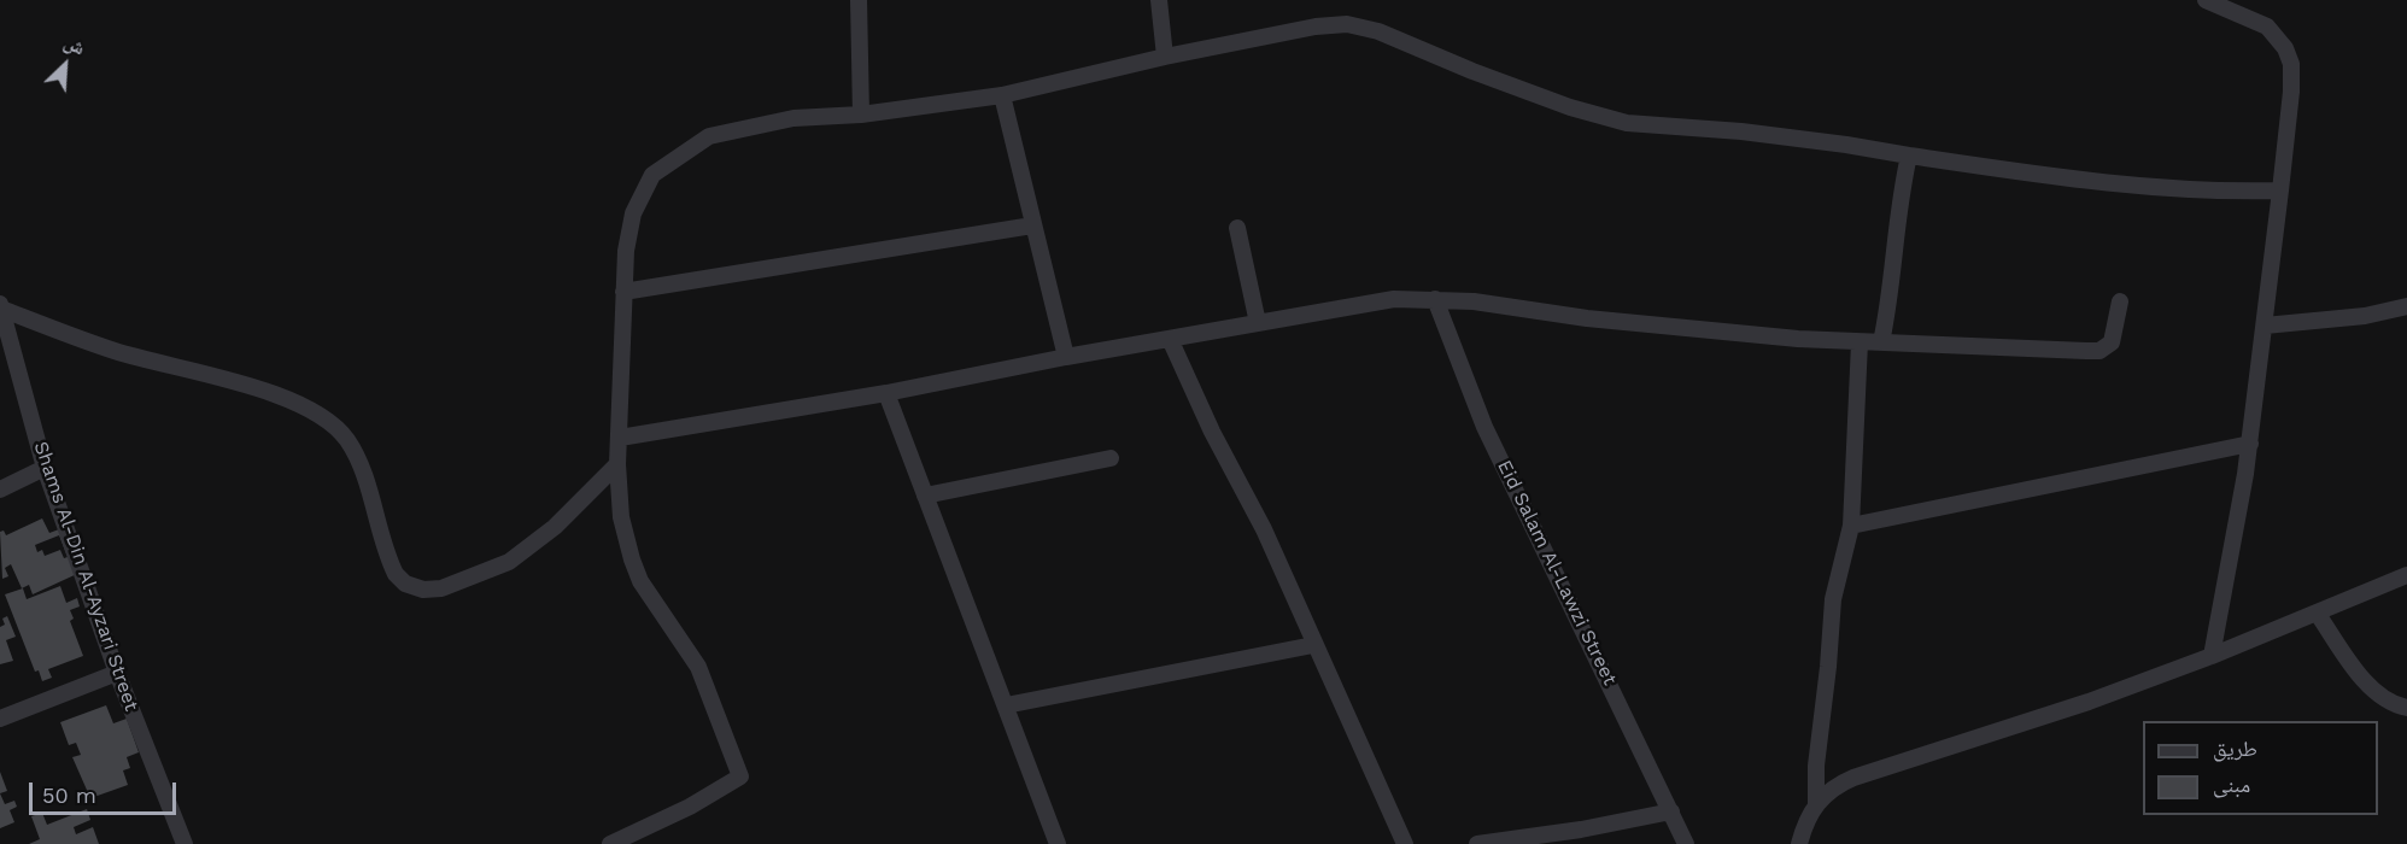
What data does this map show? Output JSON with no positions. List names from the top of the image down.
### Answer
{
  "streets": {
    "street": ["Eid Salam Al-Lawzi Street", "Shams Al-Din Al-Ayzari Street"]
  },
  "legend": ["طريق", "مبنى"],
  "scale_bar": "50 m",
  "north": "top right"
}
